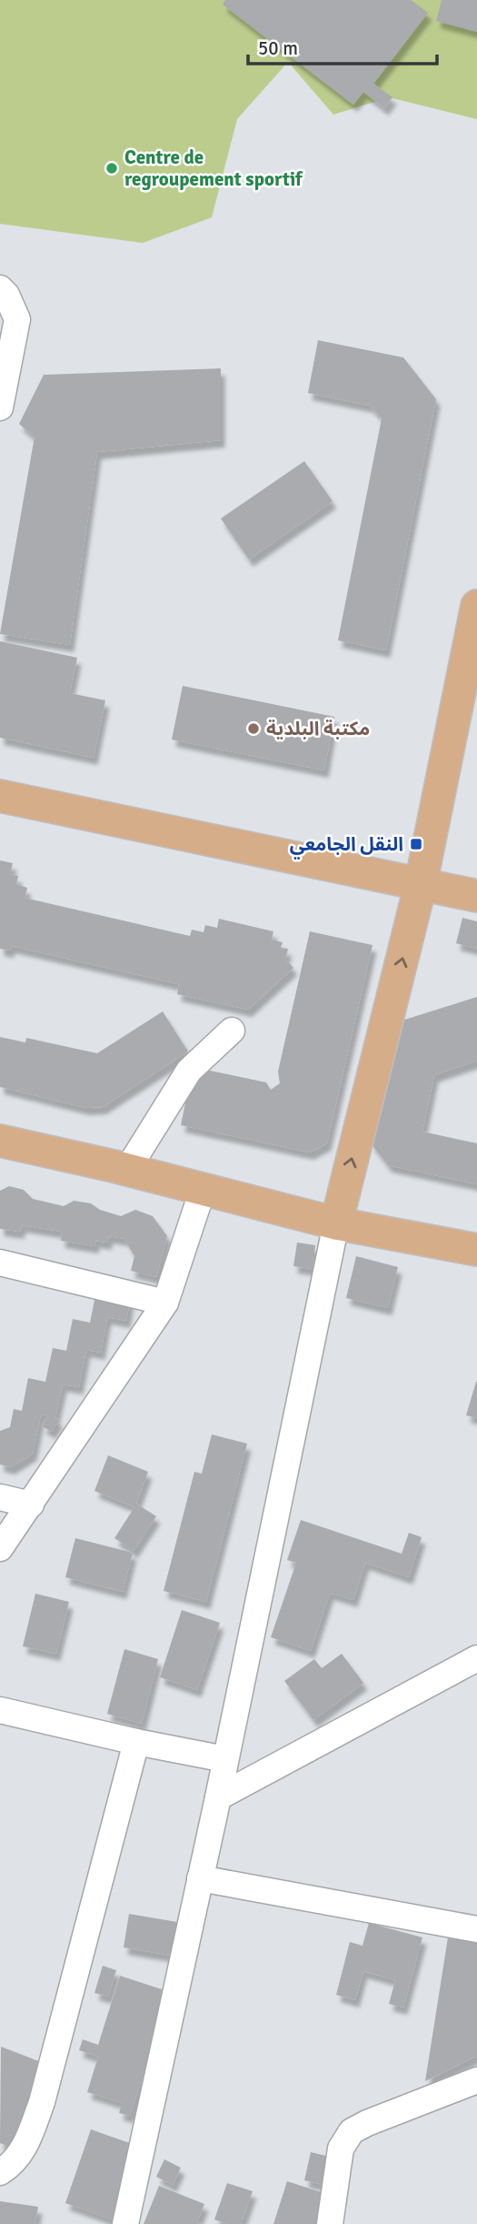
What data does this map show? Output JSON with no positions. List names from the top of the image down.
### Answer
{
  "places": {
    "other": ["Centre de regroupement sportif", "مكتبة البلدية"],
    "transit": ["النقل الجامعي"]
  },
  "scale_bar": "50 m"
}
